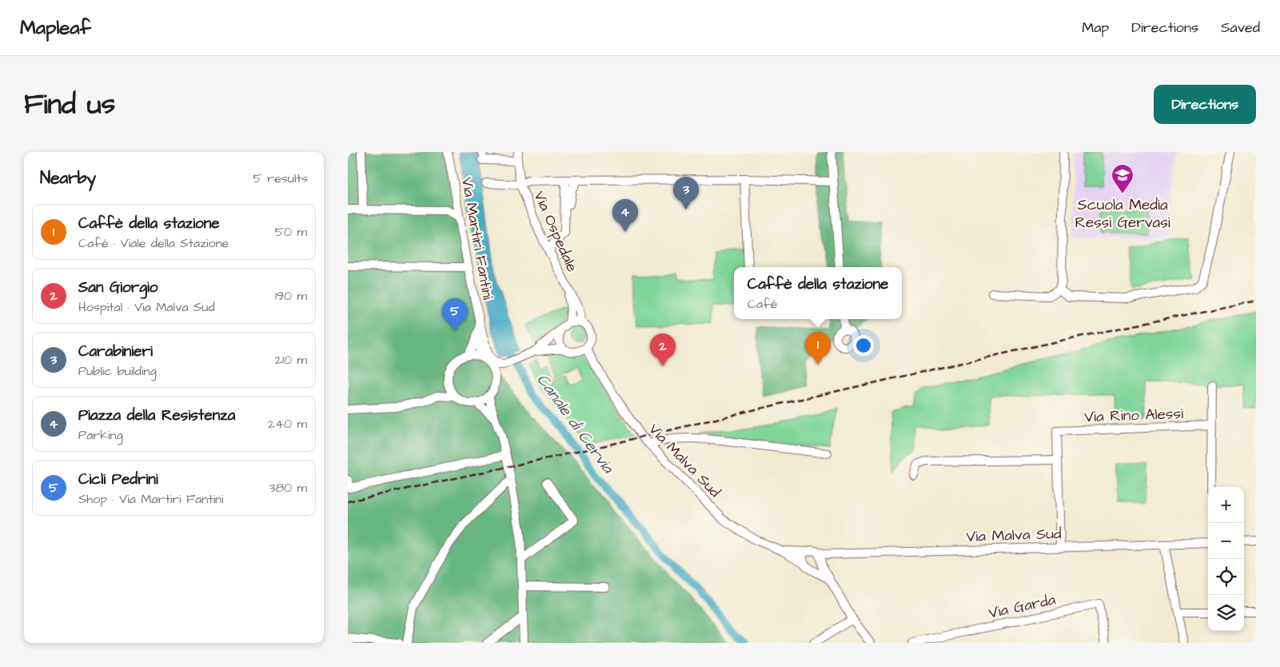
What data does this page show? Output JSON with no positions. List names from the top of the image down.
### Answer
{
  "streets": {
    "street": [
      "Via Ospedale",
      "Via Martiri Fantini",
      "Via Rino Alessi",
      "Via Malva Sud",
      "Via Garda"
    ]
  },
  "crossings": [
    ["Via Ospedale", "Via Malva Sud"]
  ],
  "water": ["Canale di Cervia"],
  "places": {
    "school or university": ["Scuola Media Ressi Gervasi"]
  },
  "page": {
    "header": "Mapleaf",
    "nav": ["Map", "Directions", "Saved"],
    "title": "Find us",
    "buttons": "Directions",
    "heading": ["Nearby", "5 results"],
    "pins": [
      "3",
      "4",
      "5",
      "1",
      "2"
    ],
    "list": [
      {
        "mark": "1",
        "name": "Caffè della stazione",
        "note": "Café · Viale della Stazione",
        "value": "50 m"
      },
      {
        "mark": "2",
        "name": "San Giorgio",
        "note": "Hospital · Via Malva Sud",
        "value": "190 m"
      },
      {
        "mark": "3",
        "name": "Carabinieri",
        "note": "Public building",
        "value": "210 m"
      },
      {
        "mark": "4",
        "name": "Piazza della Resistenza",
        "note": "Parking",
        "value": "240 m"
      },
      {
        "mark": "5",
        "name": "Cicli Pedrini",
        "note": "Shop · Via Martiri Fantini",
        "value": "380 m"
      }
    ],
    "popup": ["Caffè della stazione", "Café"],
    "map_buttons": ["+", "−"]
  }
}
